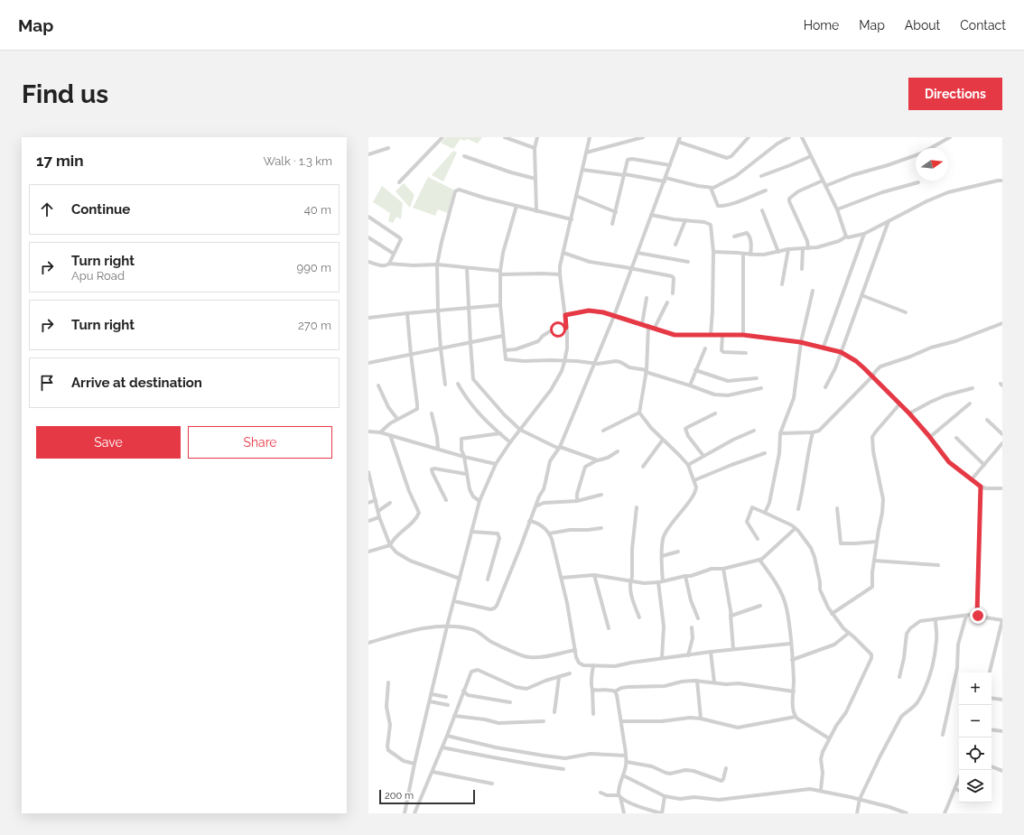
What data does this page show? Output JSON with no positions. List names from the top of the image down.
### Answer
{
  "scale_bar": "200 m",
  "north": "right",
  "page": {
    "header": "Map",
    "nav": [
      "Home",
      "Map",
      "About",
      "Contact"
    ],
    "buttons": [
      "Directions",
      ["Save", "Share"]
    ],
    "title": "Find us",
    "heading": ["17 min", "Walk · 1.3 km"],
    "list": [
      ["Continue", "40 m"],
      ["Turn right", "Apu Road", "990 m"],
      ["Turn right", "270 m"],
      "Arrive at destination"
    ],
    "map_buttons": ["+", "−"],
    "scale": "200 m"
  }
}
